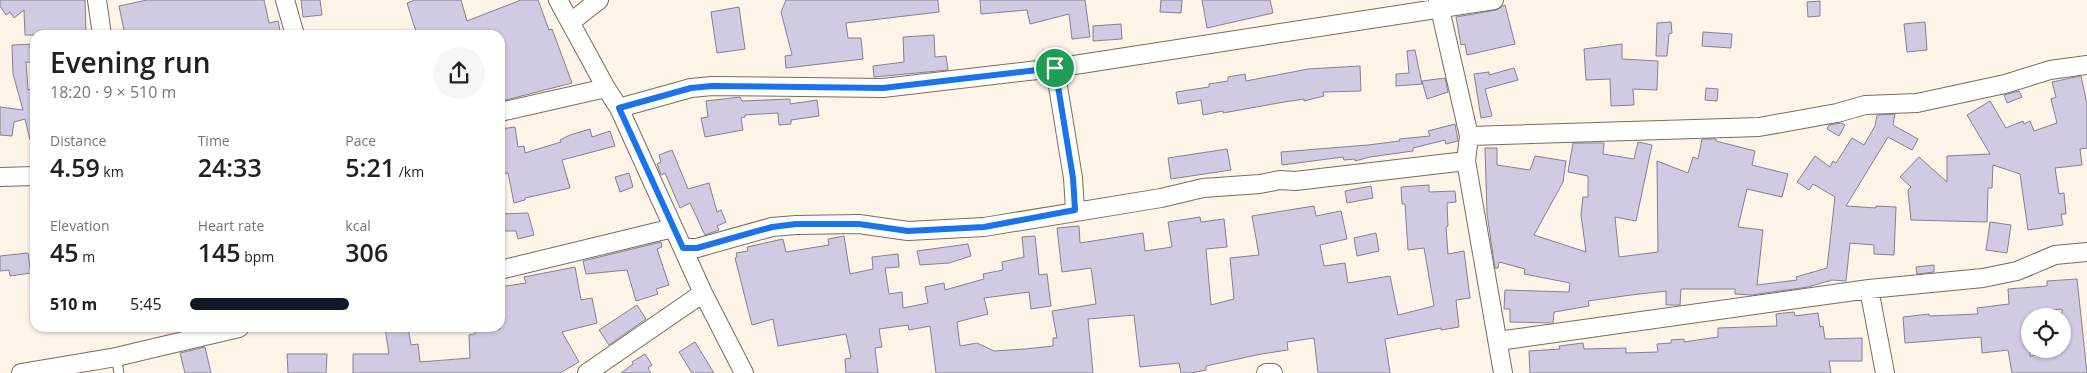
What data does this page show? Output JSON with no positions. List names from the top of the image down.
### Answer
{
  "page": {
    "heading": ["Evening run", "18:20 · 9 × 510 m"],
    "stats": [
      ["Distance", "4.59 km"],
      ["Time", "24:33"],
      ["Pace", "5:21 /km"],
      ["Elevation", "45 m"],
      ["Heart rate", "145 bpm"],
      ["kcal", "306"]
    ],
    "list": [
      {
        "name": "510 m",
        "note": "5:45"
      }
    ]
  }
}
